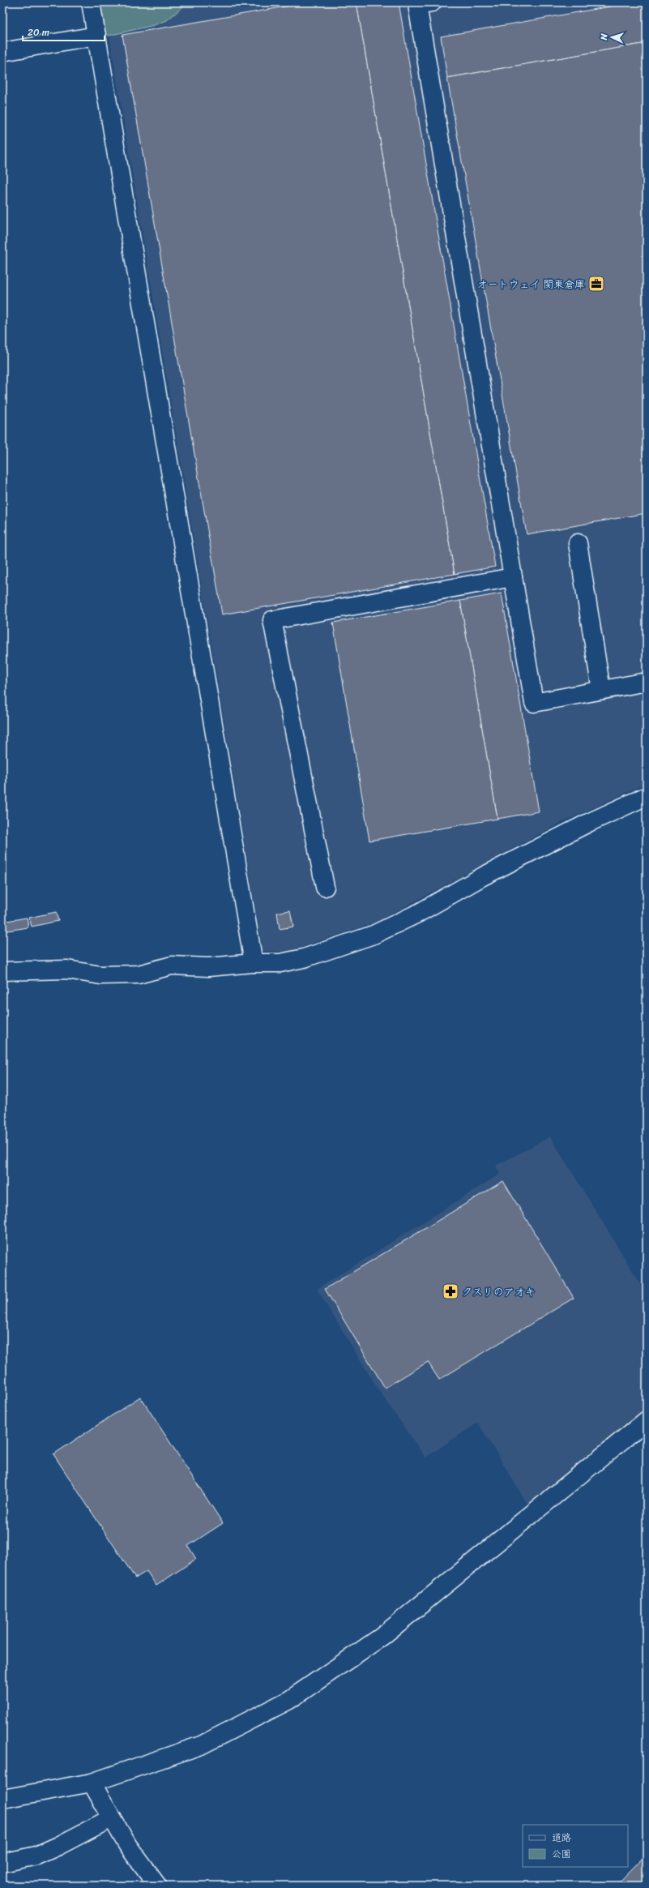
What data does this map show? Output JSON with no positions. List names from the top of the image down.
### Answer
{
  "places": {
    "office": ["オートウェイ 関東倉庫"],
    "pharmacy": ["クスリのアオキ"]
  },
  "legend": ["道路", "公園"],
  "scale_bar": "20 m",
  "north": "left"
}
